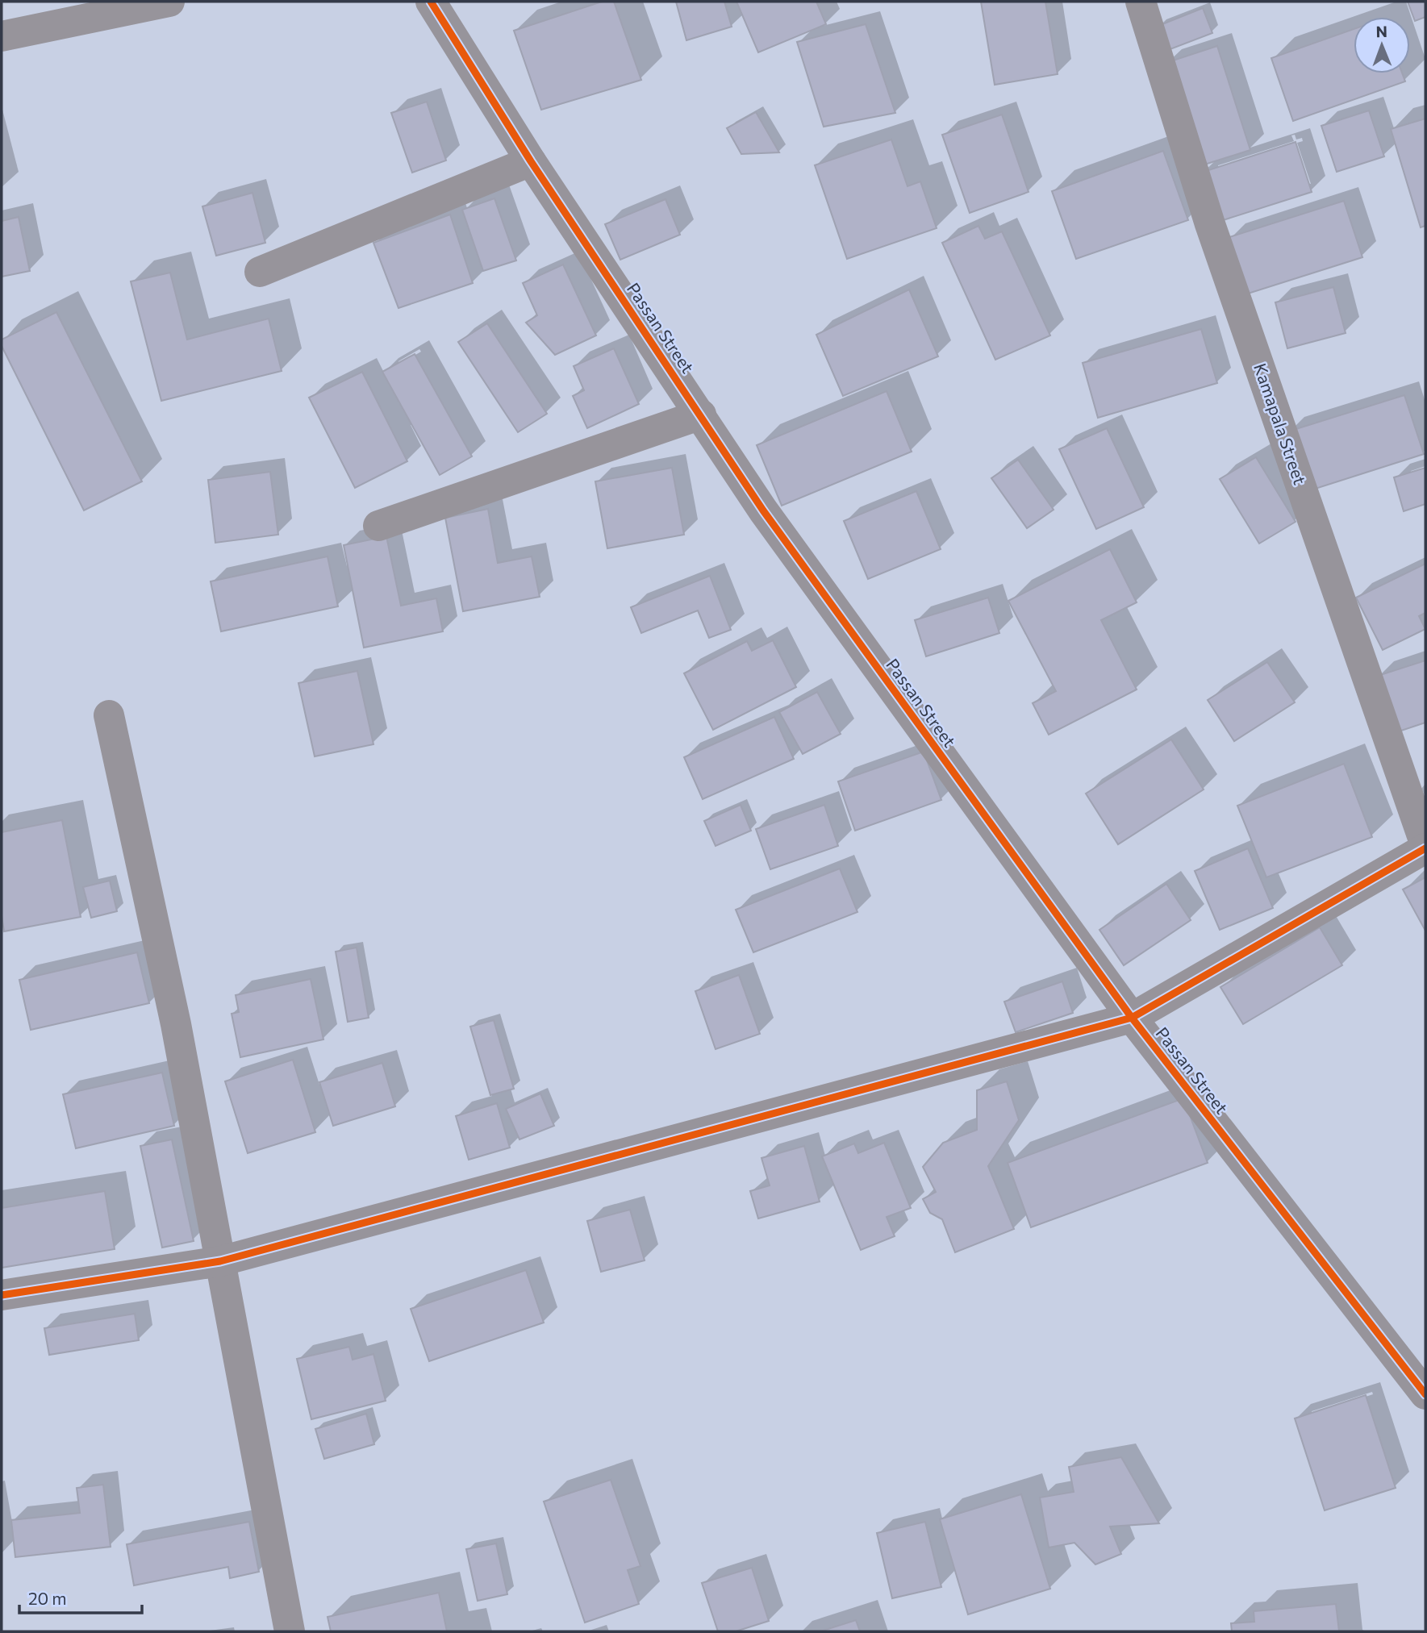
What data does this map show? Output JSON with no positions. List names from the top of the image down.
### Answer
{
  "streets": {
    "street": ["Passan Street", "Kamapala Street"]
  },
  "scale_bar": "20 m",
  "north": "top"
}
